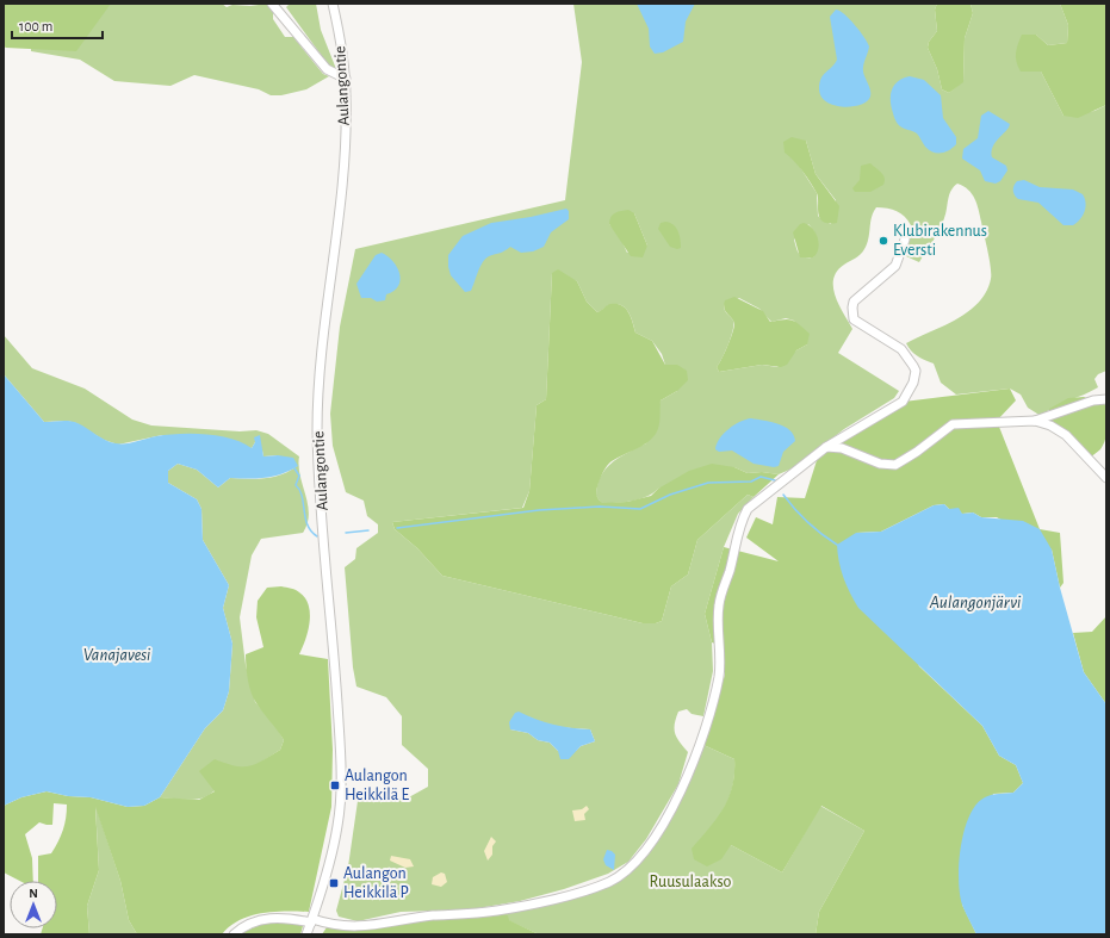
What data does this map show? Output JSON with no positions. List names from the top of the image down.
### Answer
{
  "streets": {
    "street": ["Aulangontie"]
  },
  "water": ["Aulangonjärvi", "Vanajavesi"],
  "parks": ["Ruusulaakso"],
  "places": {
    "other": ["Klubirakennus Eversti"],
    "transit": ["Aulangon Heikkilä E", "Aulangon Heikkilä P"]
  },
  "scale_bar": "100 m",
  "north": "top"
}
